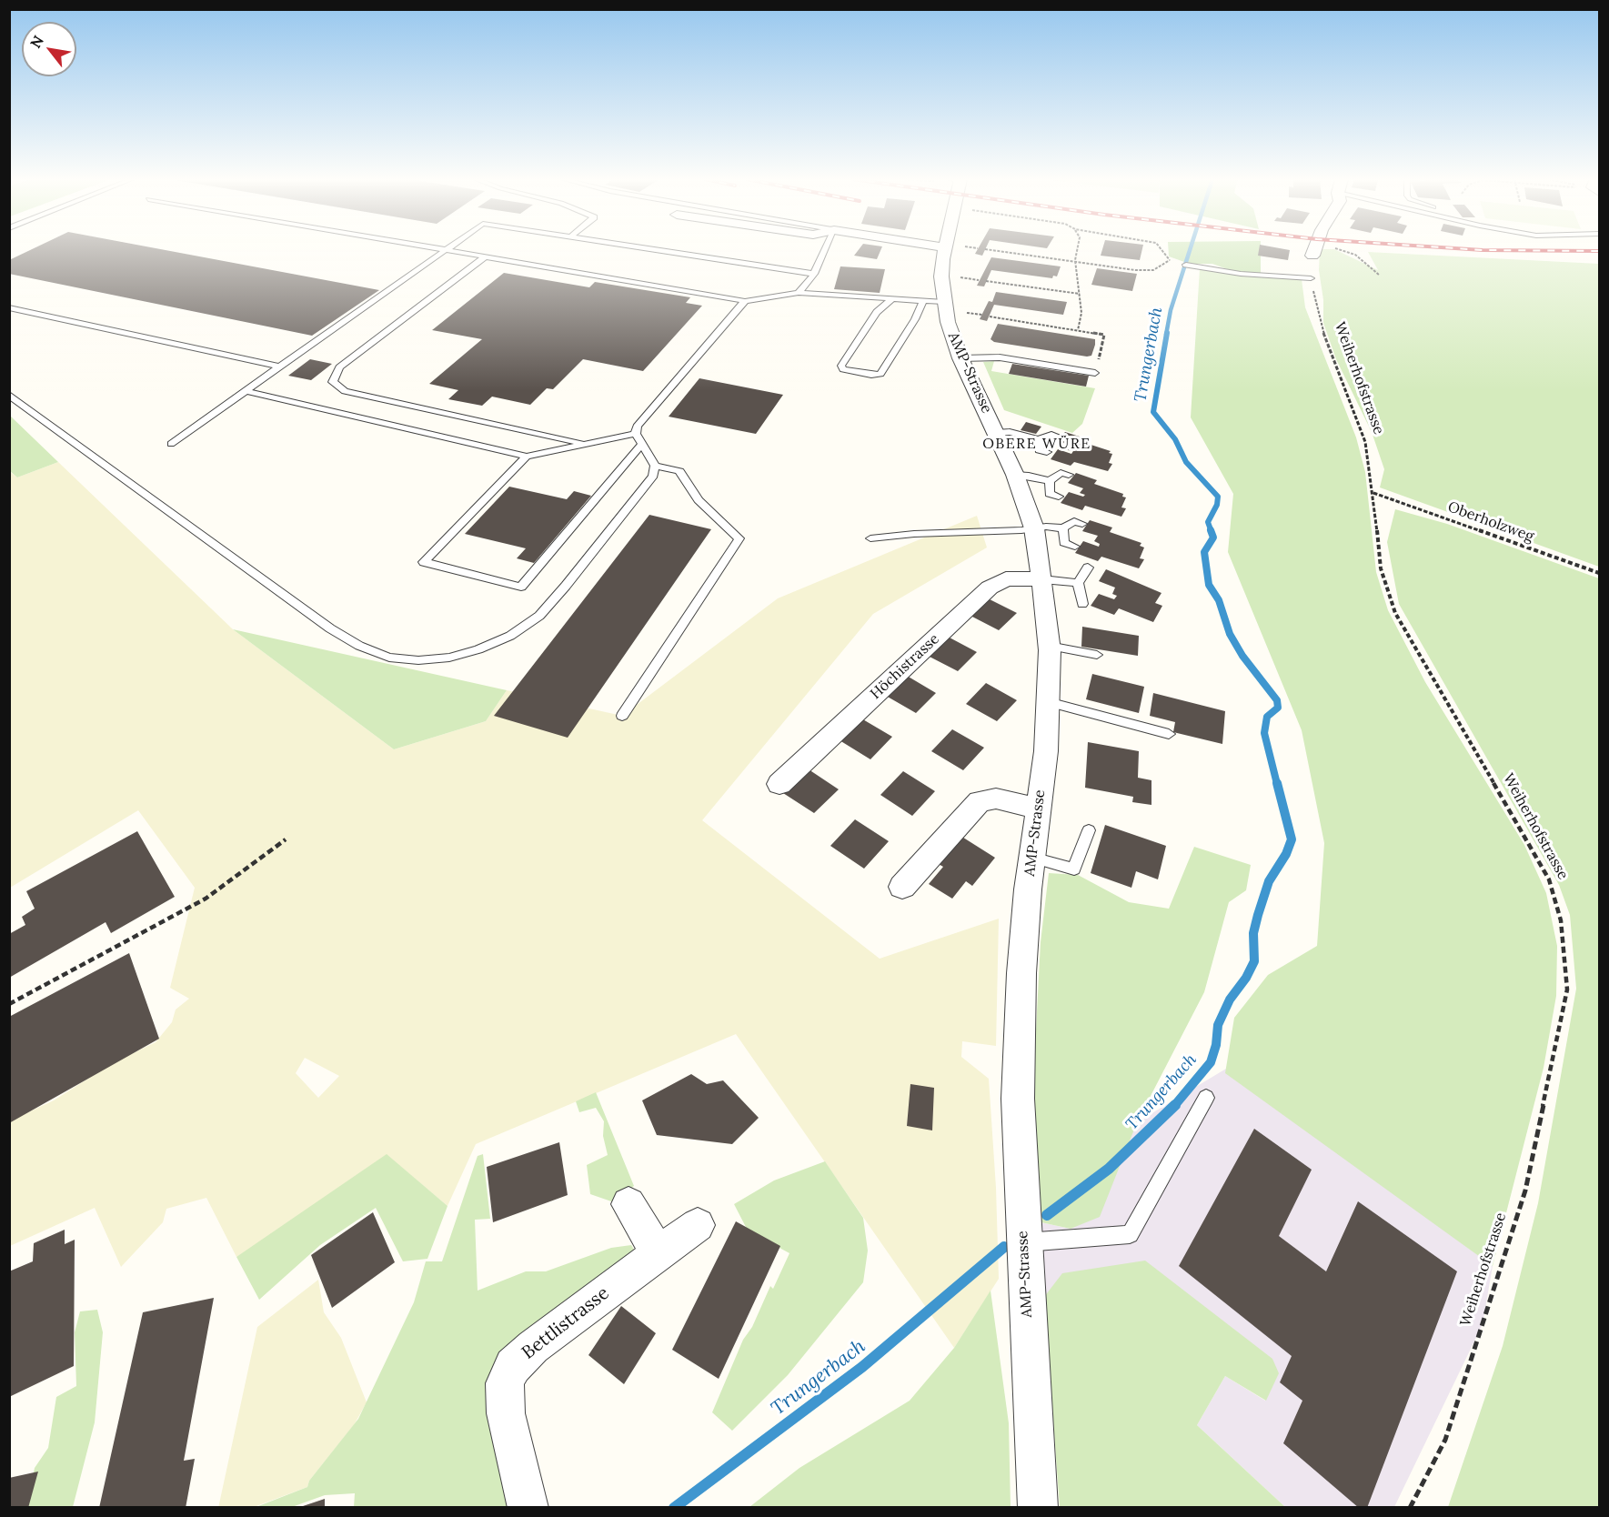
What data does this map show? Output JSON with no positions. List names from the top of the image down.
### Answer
{
  "streets": {
    "street": ["AMP-Strasse", "Höchistrasse", "Bettlistrasse"],
    "path": ["Weiherhofstrasse", "Oberholzweg"]
  },
  "crossings": [
    ["AMP-Strasse", "Höchistrasse"],
    ["Weiherhofstrasse", "Oberholzweg"]
  ],
  "districts": ["OBERE WÜRE"],
  "water": ["Trungerbach"],
  "north": "top left"
}
